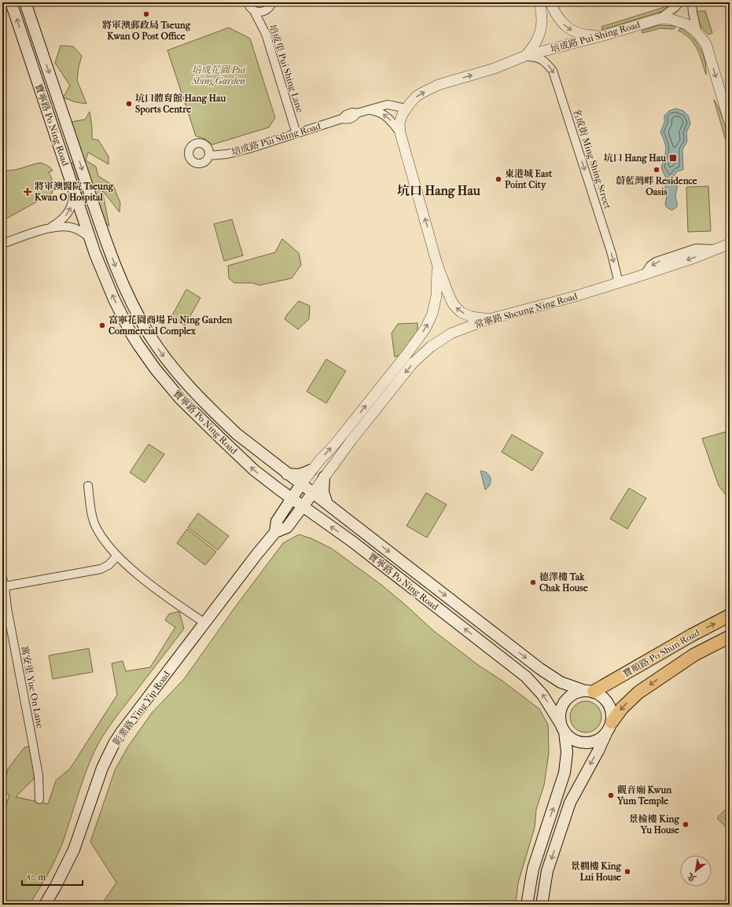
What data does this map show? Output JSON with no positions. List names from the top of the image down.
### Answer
{
  "streets": {
    "main road": [
      "寶寧路 Po Ning Road",
      "常寧路 Sheung Ning Road",
      "寶順路 Po Shun Road",
      "影業路 Ying Yip Road"
    ],
    "street": [
      "培成路 Pui Shing Road",
      "培成里 Pui Shing Lane",
      "名成街 Ming Shing Street",
      "寓安里 Yue On Lane"
    ]
  },
  "crossings": [
    ["培成路 Pui Shing Road", "培成里 Pui Shing Lane"],
    ["培成路 Pui Shing Road", "名成街 Ming Shing Street"],
    ["寶寧路 Po Ning Road", "常寧路 Sheung Ning Road"],
    ["寶寧路 Po Ning Road", "寶順路 Po Shun Road"],
    ["寶寧路 Po Ning Road", "影業路 Ying Yip Road"],
    ["名成街 Ming Shing Street", "常寧路 Sheung Ning Road"],
    ["常寧路 Sheung Ning Road", "影業路 Ying Yip Road"]
  ],
  "one_way": ["名成街 Ming Shing Street", "常寧路 Sheung Ning Road"],
  "districts": ["坑口 Hang Hau"],
  "parks": ["培成花園 Pui Shing Garden"],
  "places": {
    "other": [
      "將軍澳郵政局 Tseung Kwan O Post Office",
      "坑口體育館 Hang Hau Sports Centre",
      "蔚藍灣畔 Residence Oasis",
      "東港城 East Point City",
      "富寧花園商場 Fu Ning Garden Commercial Complex",
      "德澤樓 Tak Chak House",
      "觀音廟 Kwun Yum Temple",
      "景榆樓 King Yu House",
      "景櫚樓 King Lui House"
    ],
    "transit": ["坑口 Hang Hau"],
    "health": ["將軍澳醫院 Tseung Kwan O Hospital"]
  },
  "scale_bar": "50 m",
  "north": "bottom left"
}
